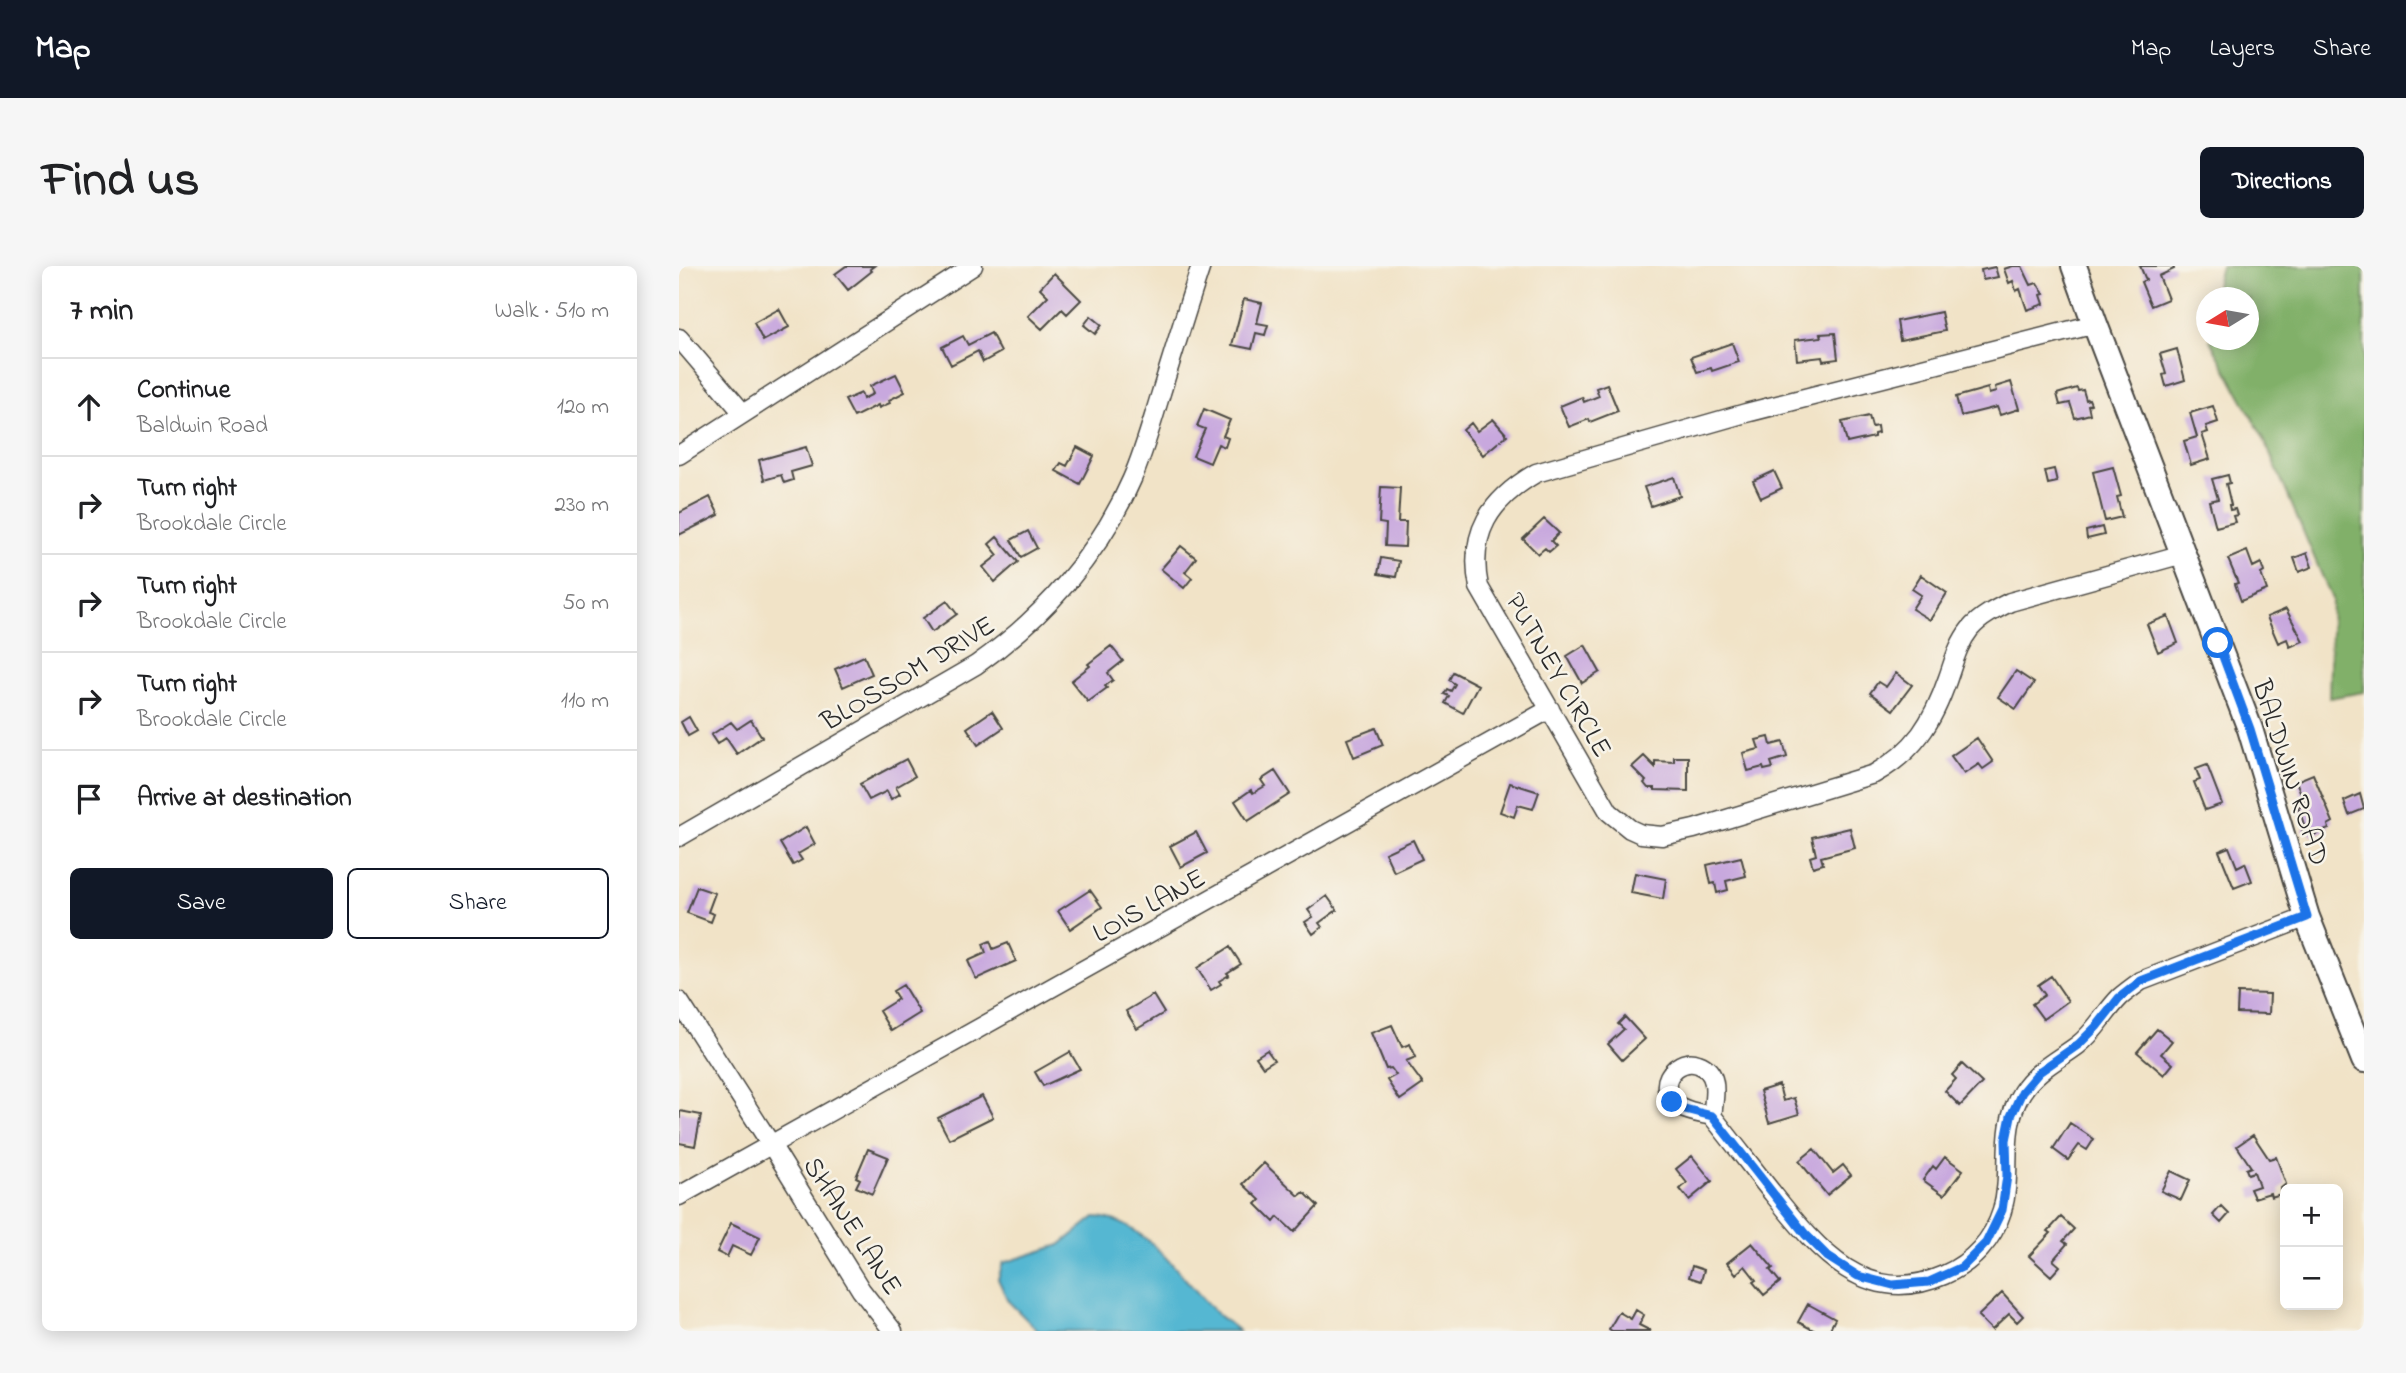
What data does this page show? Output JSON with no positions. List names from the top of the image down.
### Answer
{
  "streets": {
    "street": [
      "BLOSSOM DRIVE",
      "PUTNEY CIRCLE",
      "BALDWIN ROAD",
      "LOIS LANE",
      "SHANE LANE"
    ]
  },
  "crossings": [
    ["PUTNEY CIRCLE", "BALDWIN ROAD"],
    ["PUTNEY CIRCLE", "LOIS LANE"],
    ["LOIS LANE", "SHANE LANE"]
  ],
  "north": "left",
  "page": {
    "header": "Map",
    "nav": ["Map", "Layers", "Share"],
    "title": "Find us",
    "buttons": [
      "Directions",
      ["Save", "Share"]
    ],
    "heading": ["7 min", "Walk · 510 m"],
    "list": [
      ["Continue", "Baldwin Road", "120 m"],
      ["Turn right", "Brookdale Circle", "230 m"],
      ["Turn right", "Brookdale Circle", "50 m"],
      ["Turn right", "Brookdale Circle", "110 m"],
      "Arrive at destination"
    ],
    "map_buttons": ["+", "−"]
  }
}
